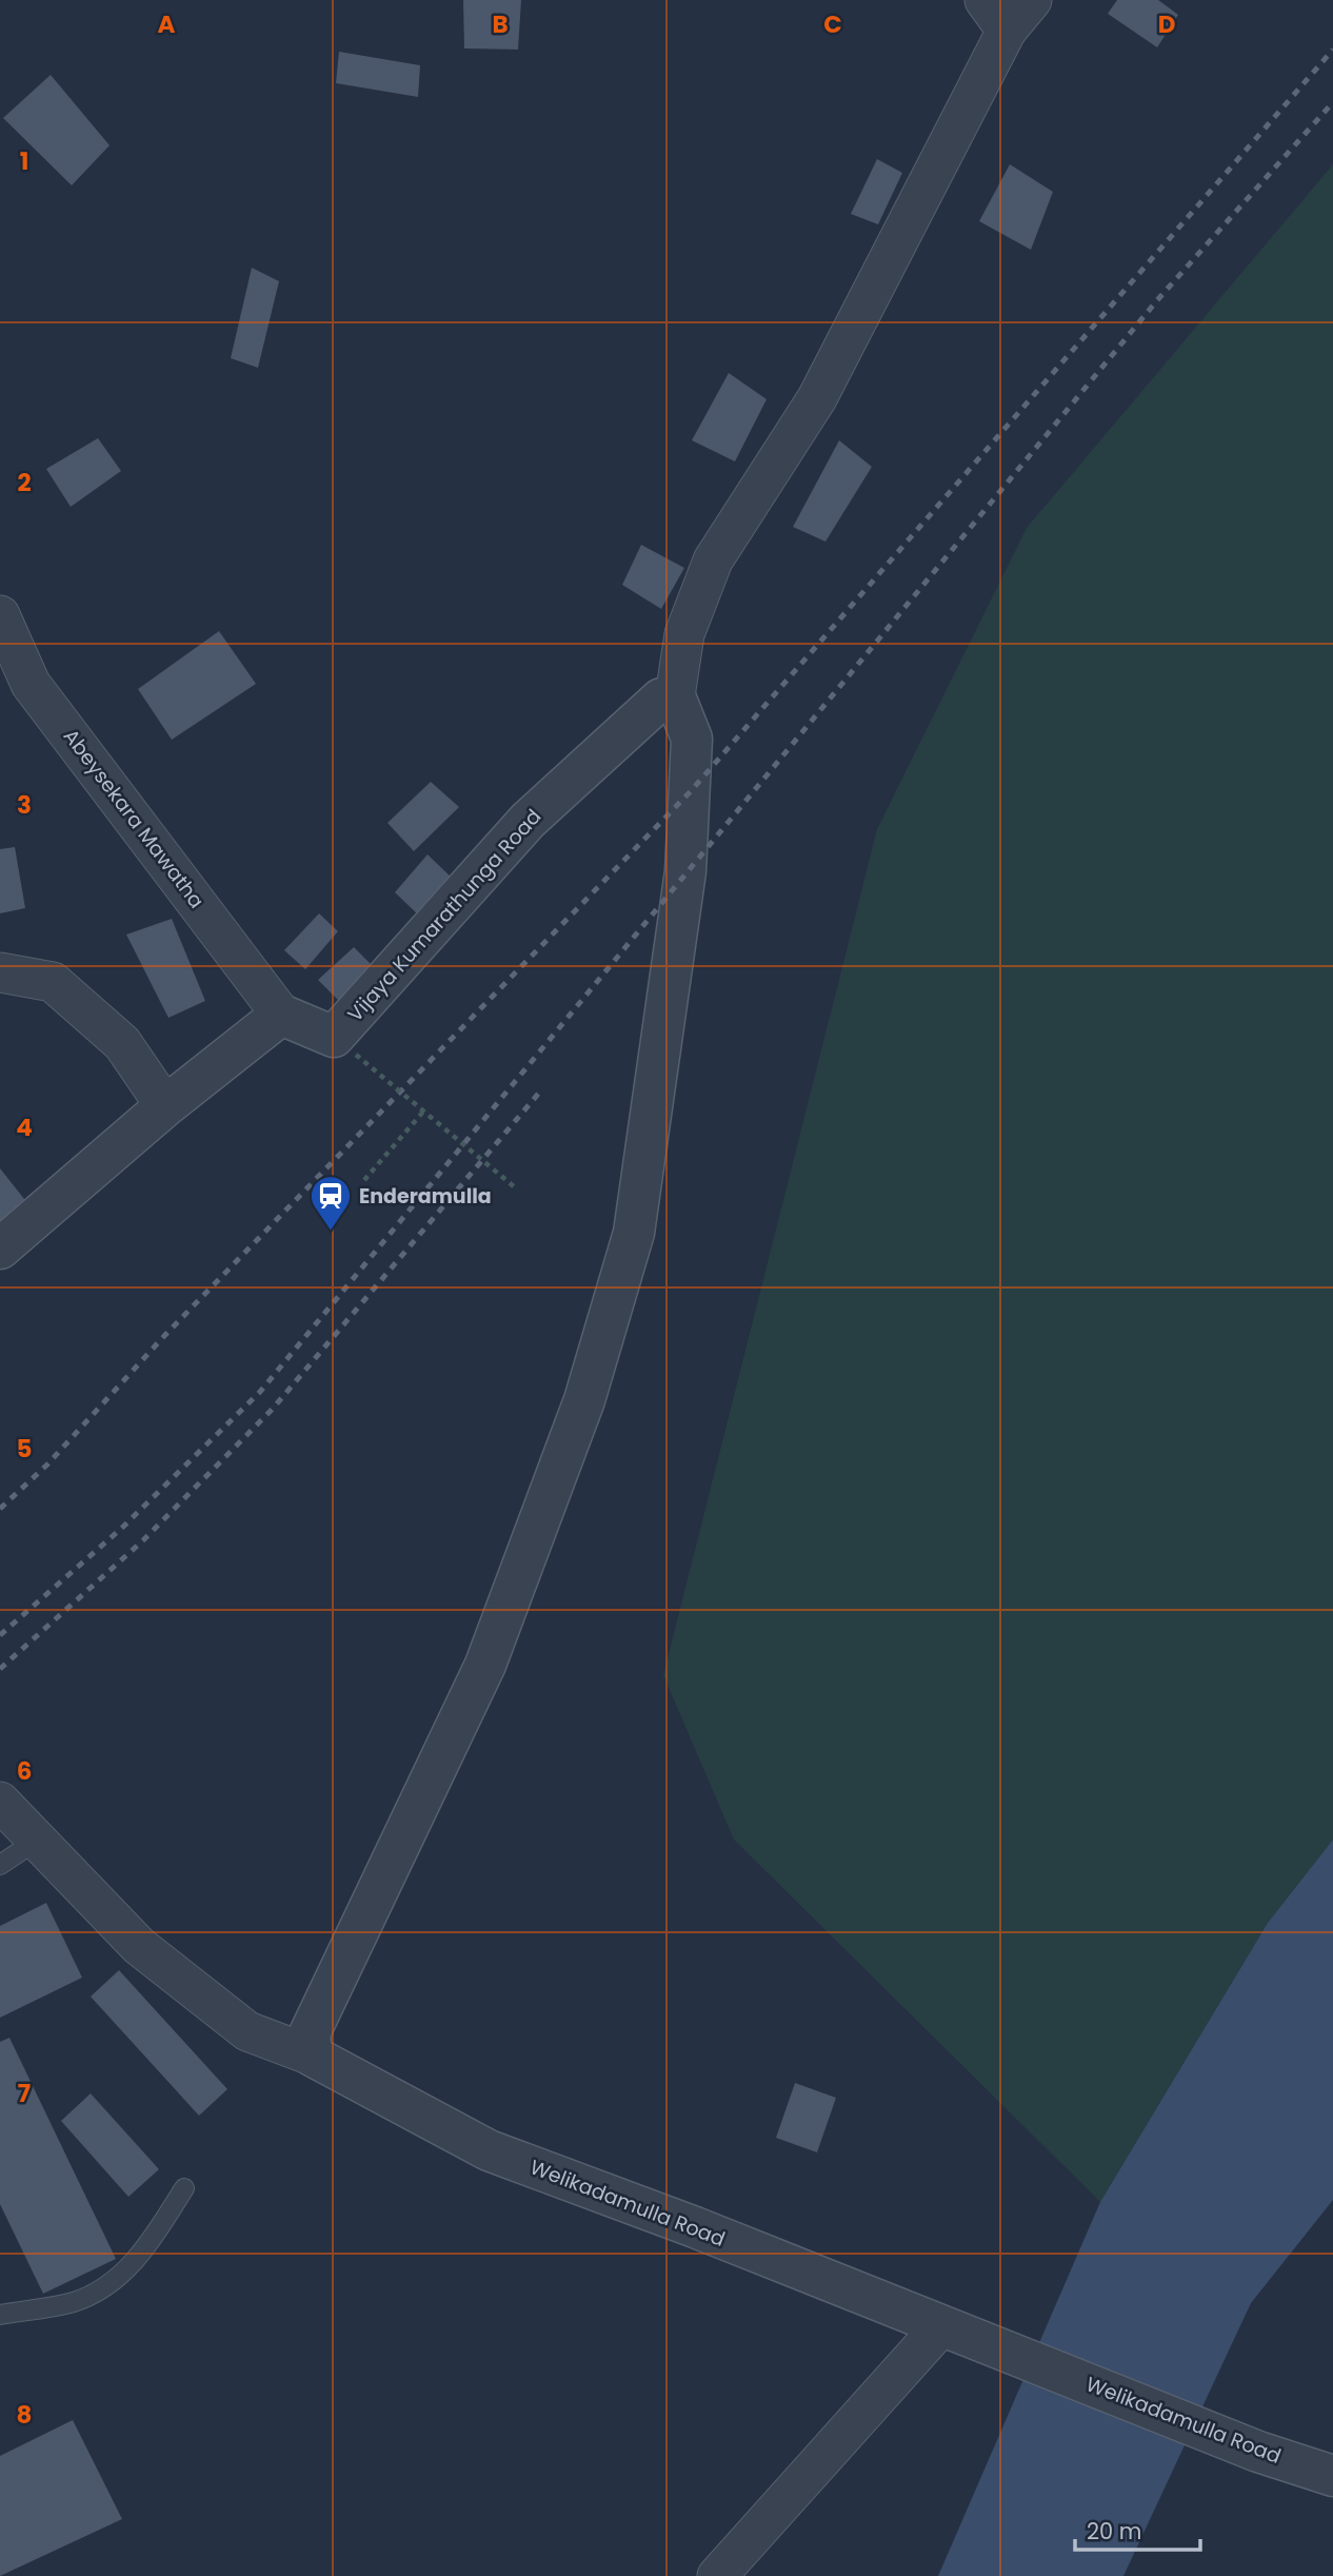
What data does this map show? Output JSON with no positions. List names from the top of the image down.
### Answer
{
  "streets": {
    "street": ["Abeysekara Mawatha", "Vijaya Kumarathunga Road", "Welikadamulla Road"]
  },
  "crossings": [
    ["Abeysekara Mawatha", "Vijaya Kumarathunga Road"]
  ],
  "places": {
    "station": ["Enderamulla"]
  },
  "scale_bar": "20 m",
  "grid": {
    "columns": [
      "A",
      "B",
      "C",
      "D"
    ],
    "rows": [
      "1",
      "2",
      "3",
      "4",
      "5",
      "6",
      "7",
      "8"
    ]
  }
}
